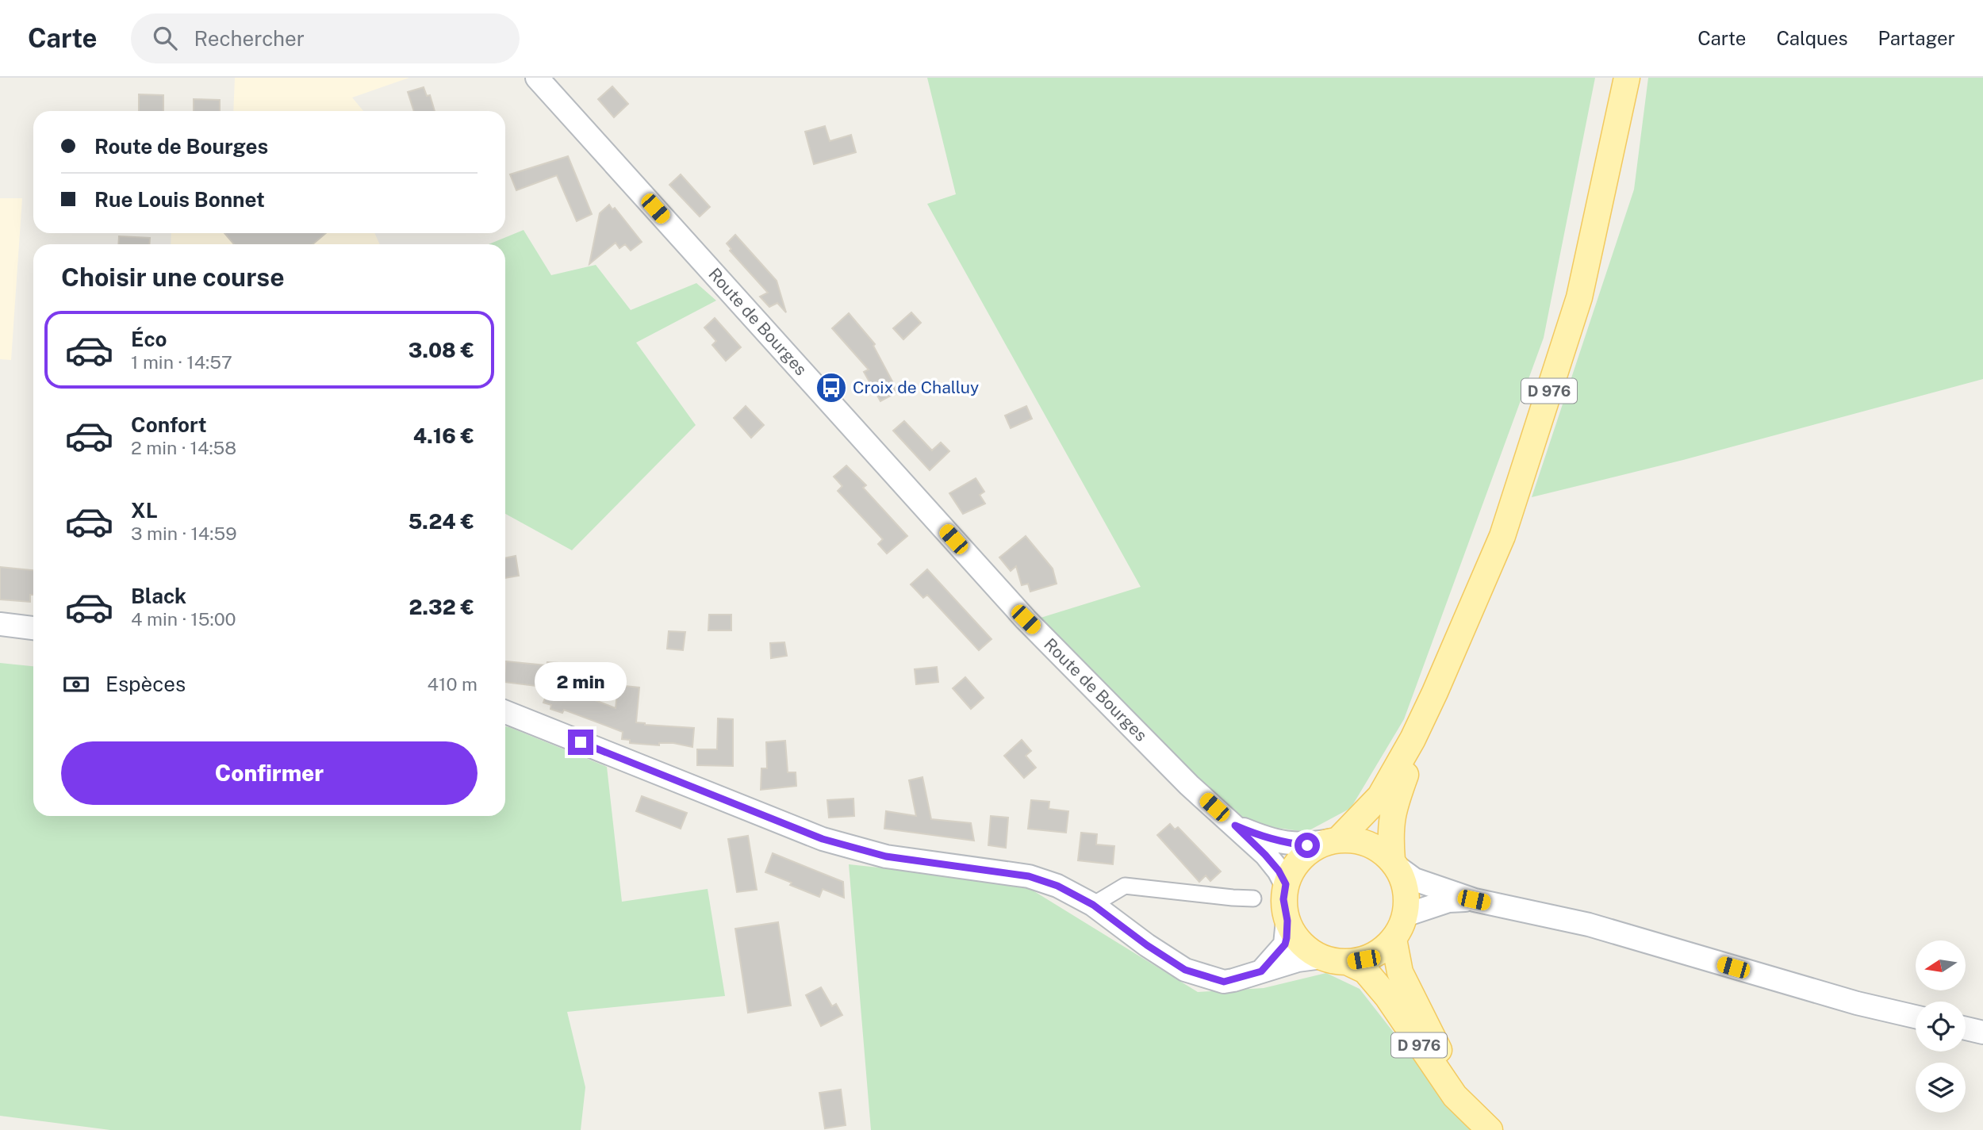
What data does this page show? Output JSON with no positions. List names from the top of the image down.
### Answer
{
  "streets": {
    "main road": ["D 976"],
    "street": ["Route de Bourges"]
  },
  "crossings": [
    ["Route de Bourges", "D 976"]
  ],
  "places": {
    "bus stop": ["Croix de Challuy"]
  },
  "north": "left",
  "page": {
    "header": "Carte",
    "search": "Rechercher",
    "nav": ["Carte", "Calques", "Partager"],
    "banner": ["Route de Bourges", "Rue Louis Bonnet"],
    "heading": "Choisir une course",
    "list": [
      {
        "name": "Éco",
        "note": "1 min · 14:57",
        "value": "3.08 €"
      },
      {
        "name": "Confort",
        "note": "2 min · 14:58",
        "value": "4.16 €"
      },
      {
        "name": "XL",
        "note": "3 min · 14:59",
        "value": "5.24 €"
      },
      {
        "name": "Black",
        "note": "4 min · 15:00",
        "value": "2.32 €"
      }
    ],
    "pay": ["Espèces", "410 m"],
    "bubble": "2 min",
    "buttons": "Confirmer"
  }
}
